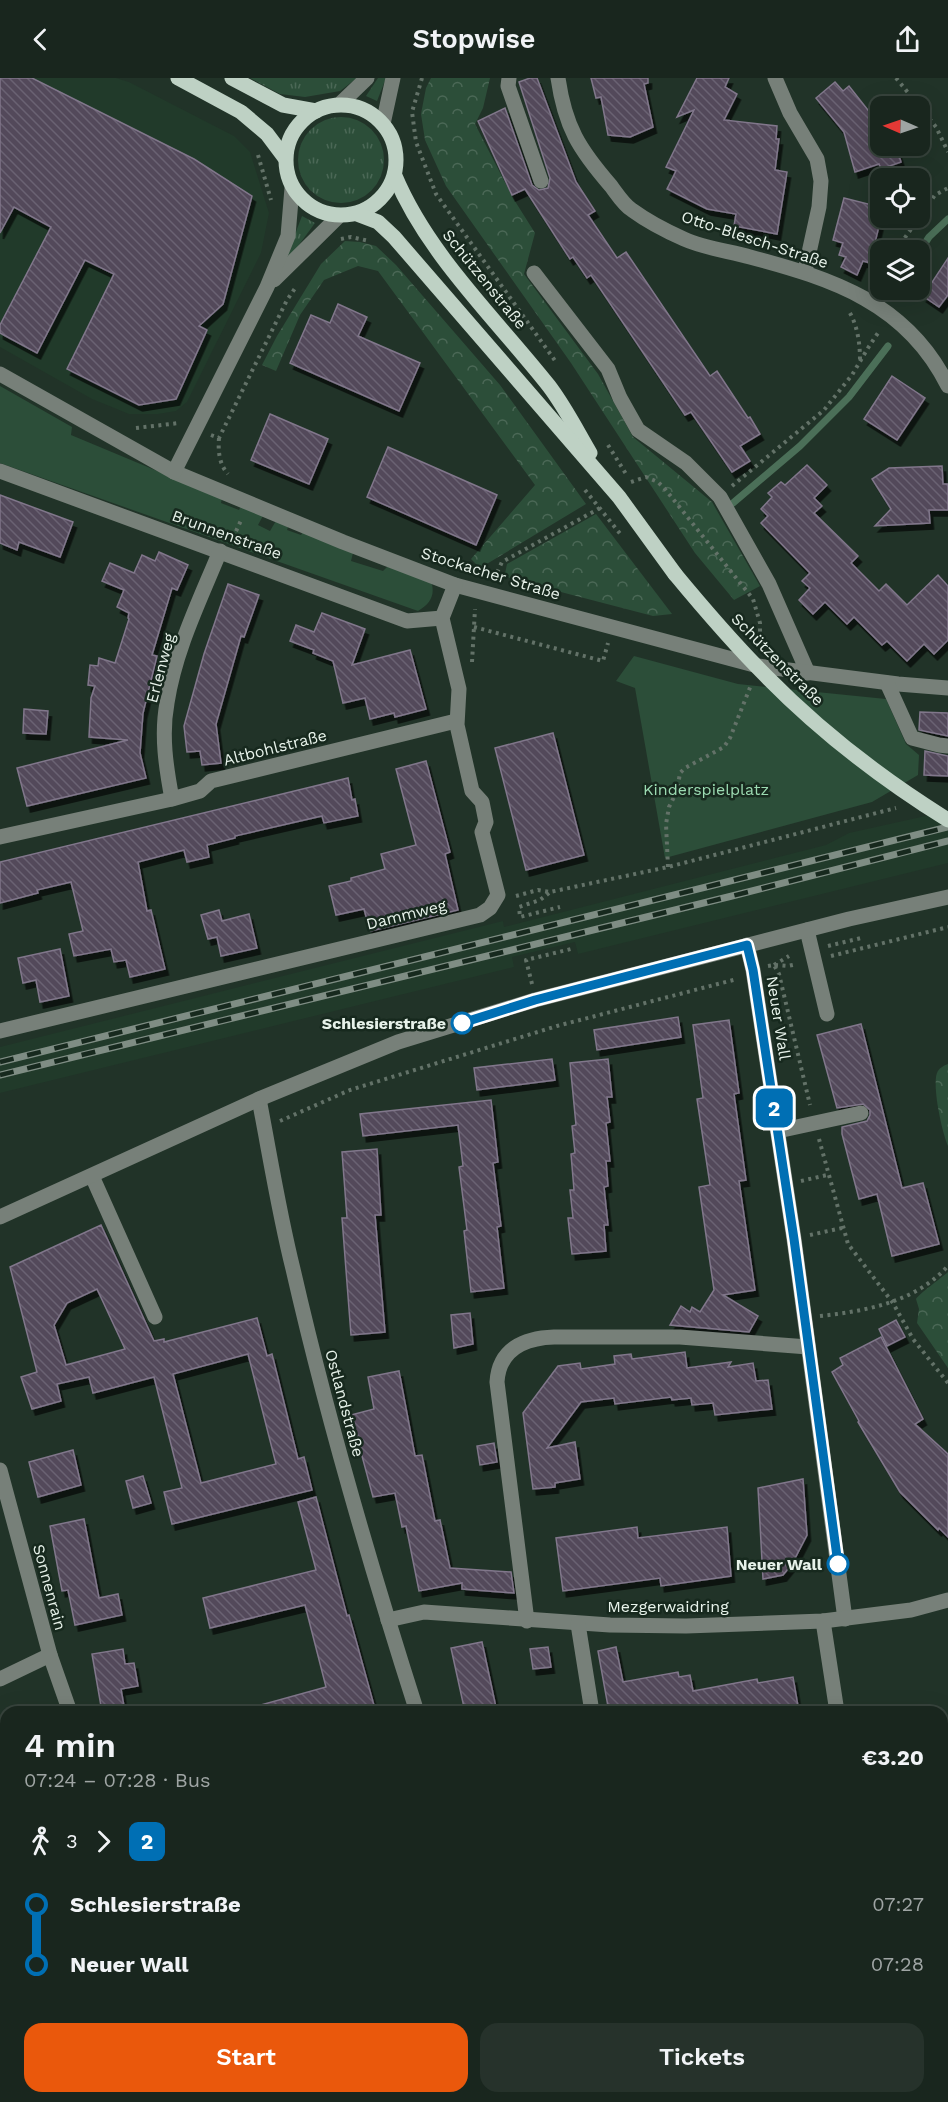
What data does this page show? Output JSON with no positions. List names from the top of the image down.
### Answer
{
  "streets": {
    "main road": ["Schützenstraße"],
    "street": [
      "Otto-Blesch-Straße",
      "Brunnenstraße",
      "Stockacher Straße",
      "Erlenweg",
      "Altbohlstraße",
      "Dammweg",
      "Neuer Wall",
      "Ostlandstraße",
      "Sonnenrain",
      "Mezgerwaidring"
    ]
  },
  "crossings": [
    ["Brunnenstraße", "Erlenweg"],
    ["Erlenweg", "Altbohlstraße"],
    ["Neuer Wall", "Mezgerwaidring"],
    ["Ostlandstraße", "Mezgerwaidring"]
  ],
  "parks": ["Kinderspielplatz"],
  "places": ["Schlesierstraße", "Neuer Wall"],
  "lines": ["bus line 2"],
  "north": "left",
  "page": {
    "header": "Stopwise",
    "on_map": "2",
    "heading": ["4 min", "07:24 – 07:28 · Bus", "€3.20"],
    "legs": ["3", "2"],
    "list": [
      {
        "name": "Schlesierstraße",
        "value": "07:27"
      },
      {
        "name": "Neuer Wall",
        "value": "07:28"
      }
    ],
    "buttons": ["Start", "Tickets"]
  }
}
